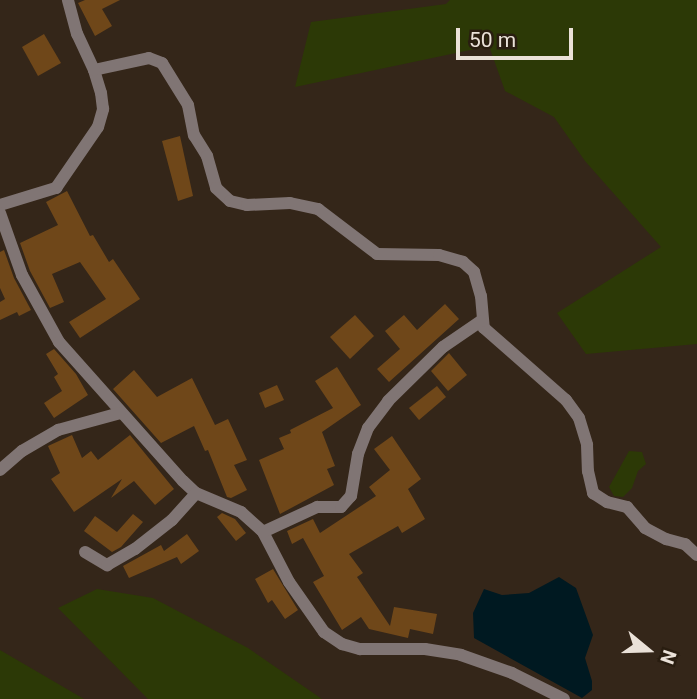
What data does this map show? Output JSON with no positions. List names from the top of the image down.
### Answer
{
  "scale_bar": "50 m",
  "north": "right"
}
